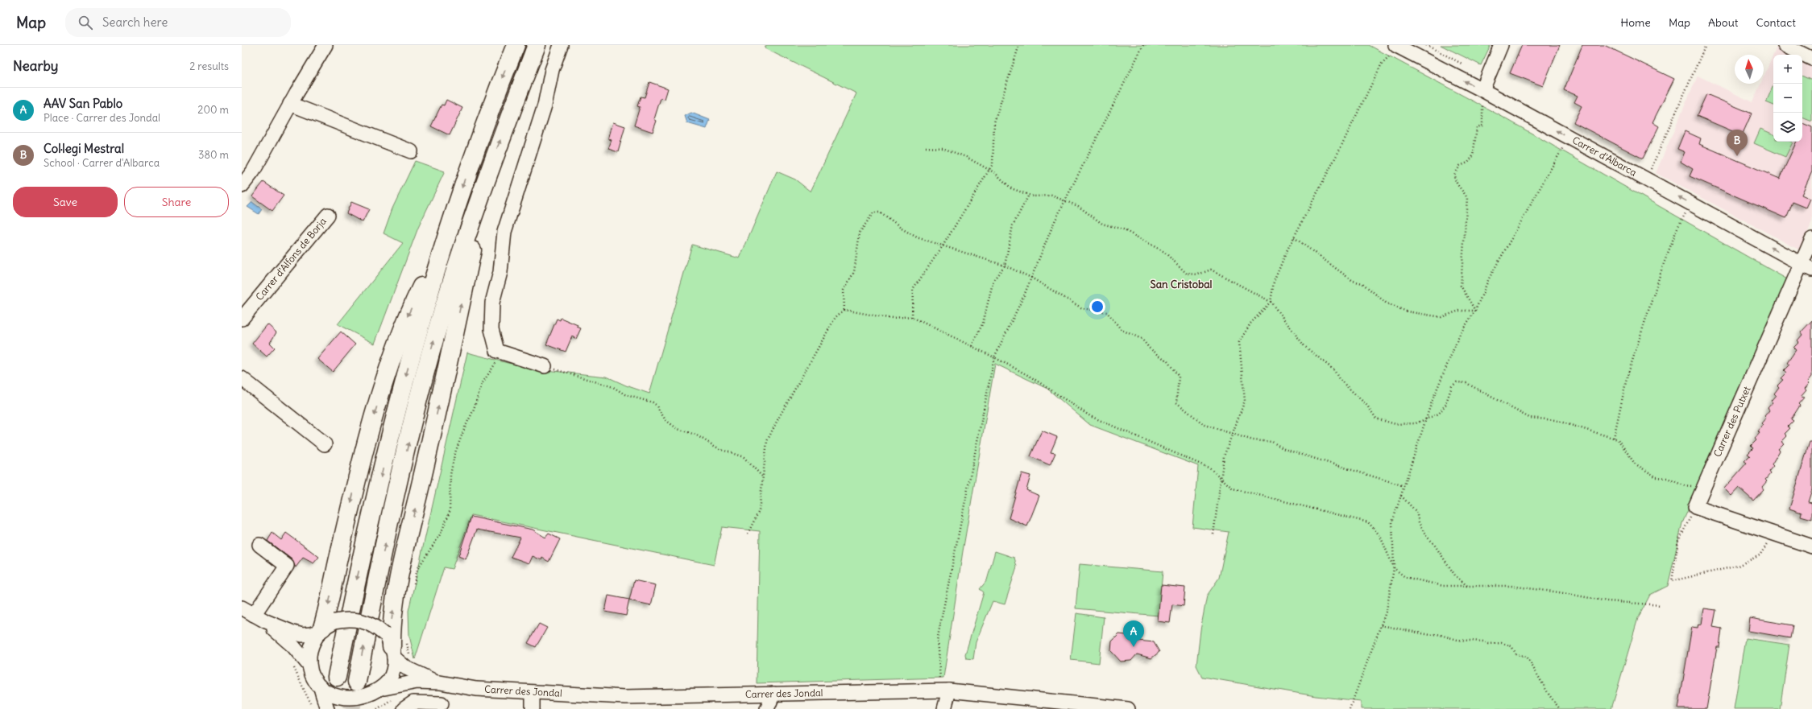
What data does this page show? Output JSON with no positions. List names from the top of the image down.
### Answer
{
  "streets": {
    "street": [
      "Carrer d'Albarca",
      "Carrer d'Alfons de Borja",
      "Carrer des Putxet",
      "Carrer des Jondal"
    ]
  },
  "crossings": [
    ["Carrer d'Albarca", "Carrer des Putxet"]
  ],
  "one_way": ["Carrer d'Albarca"],
  "districts": ["San Cristobal"],
  "north": "top",
  "page": {
    "header": "Map",
    "search": "Search here",
    "nav": [
      "Home",
      "Map",
      "About",
      "Contact"
    ],
    "heading": ["Nearby", "2 results"],
    "map_buttons": ["+", "−"],
    "list": [
      {
        "mark": "A",
        "name": "AAV San Pablo",
        "note": "Place · Carrer des Jondal",
        "value": "200 m"
      },
      {
        "mark": "B",
        "name": "Col·legi Mestral",
        "note": "School · Carrer d'Albarca",
        "value": "380 m"
      }
    ],
    "pins": ["B", "A"],
    "buttons": ["Save", "Share"]
  }
}
